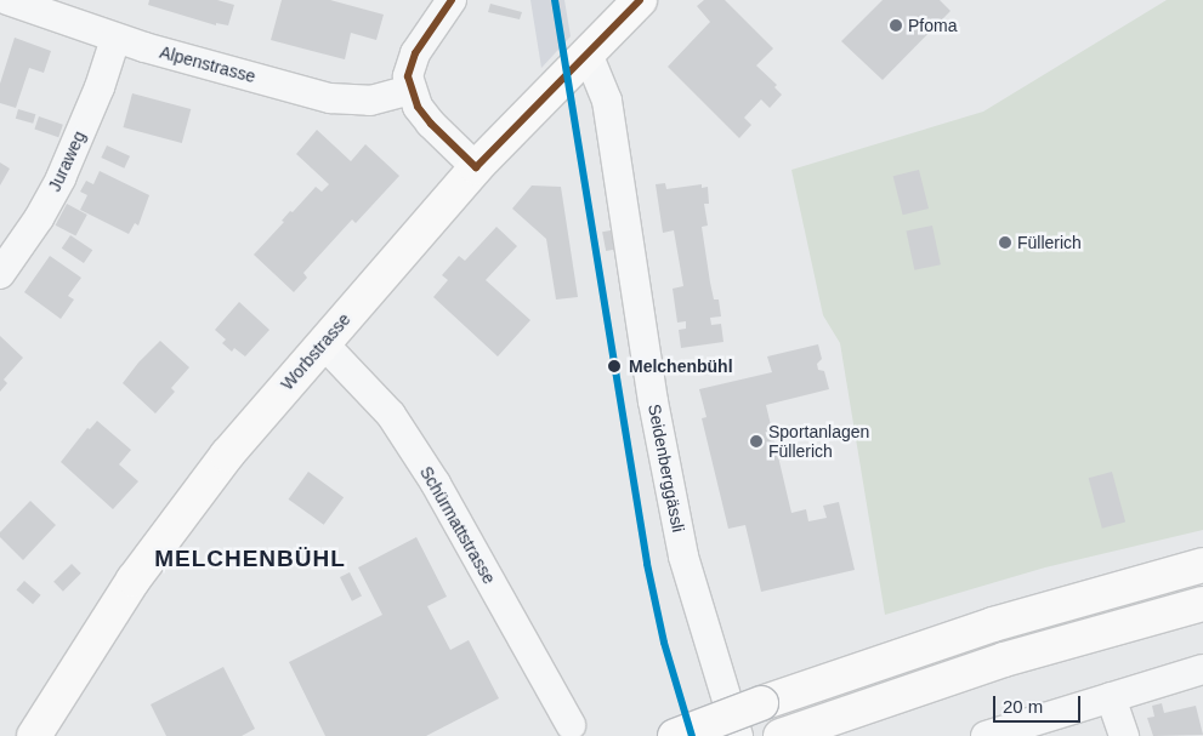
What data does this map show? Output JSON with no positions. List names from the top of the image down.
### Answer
{
  "streets": {
    "main road": ["Worbstrasse"],
    "street": [
      "Alpenstrasse",
      "Juraweg",
      "Seidenberggässli",
      "Schürmattstrasse"
    ]
  },
  "crossings": [
    ["Alpenstrasse", "Juraweg"],
    ["Worbstrasse", "Seidenberggässli"],
    ["Worbstrasse", "Schürmattstrasse"]
  ],
  "districts": ["MELCHENBÜHL"],
  "places": [
    "Pfoma",
    "Füllerich",
    "Melchenbühl",
    "Sportanlagen Füllerich"
  ],
  "scale_bar": "20 m"
}
